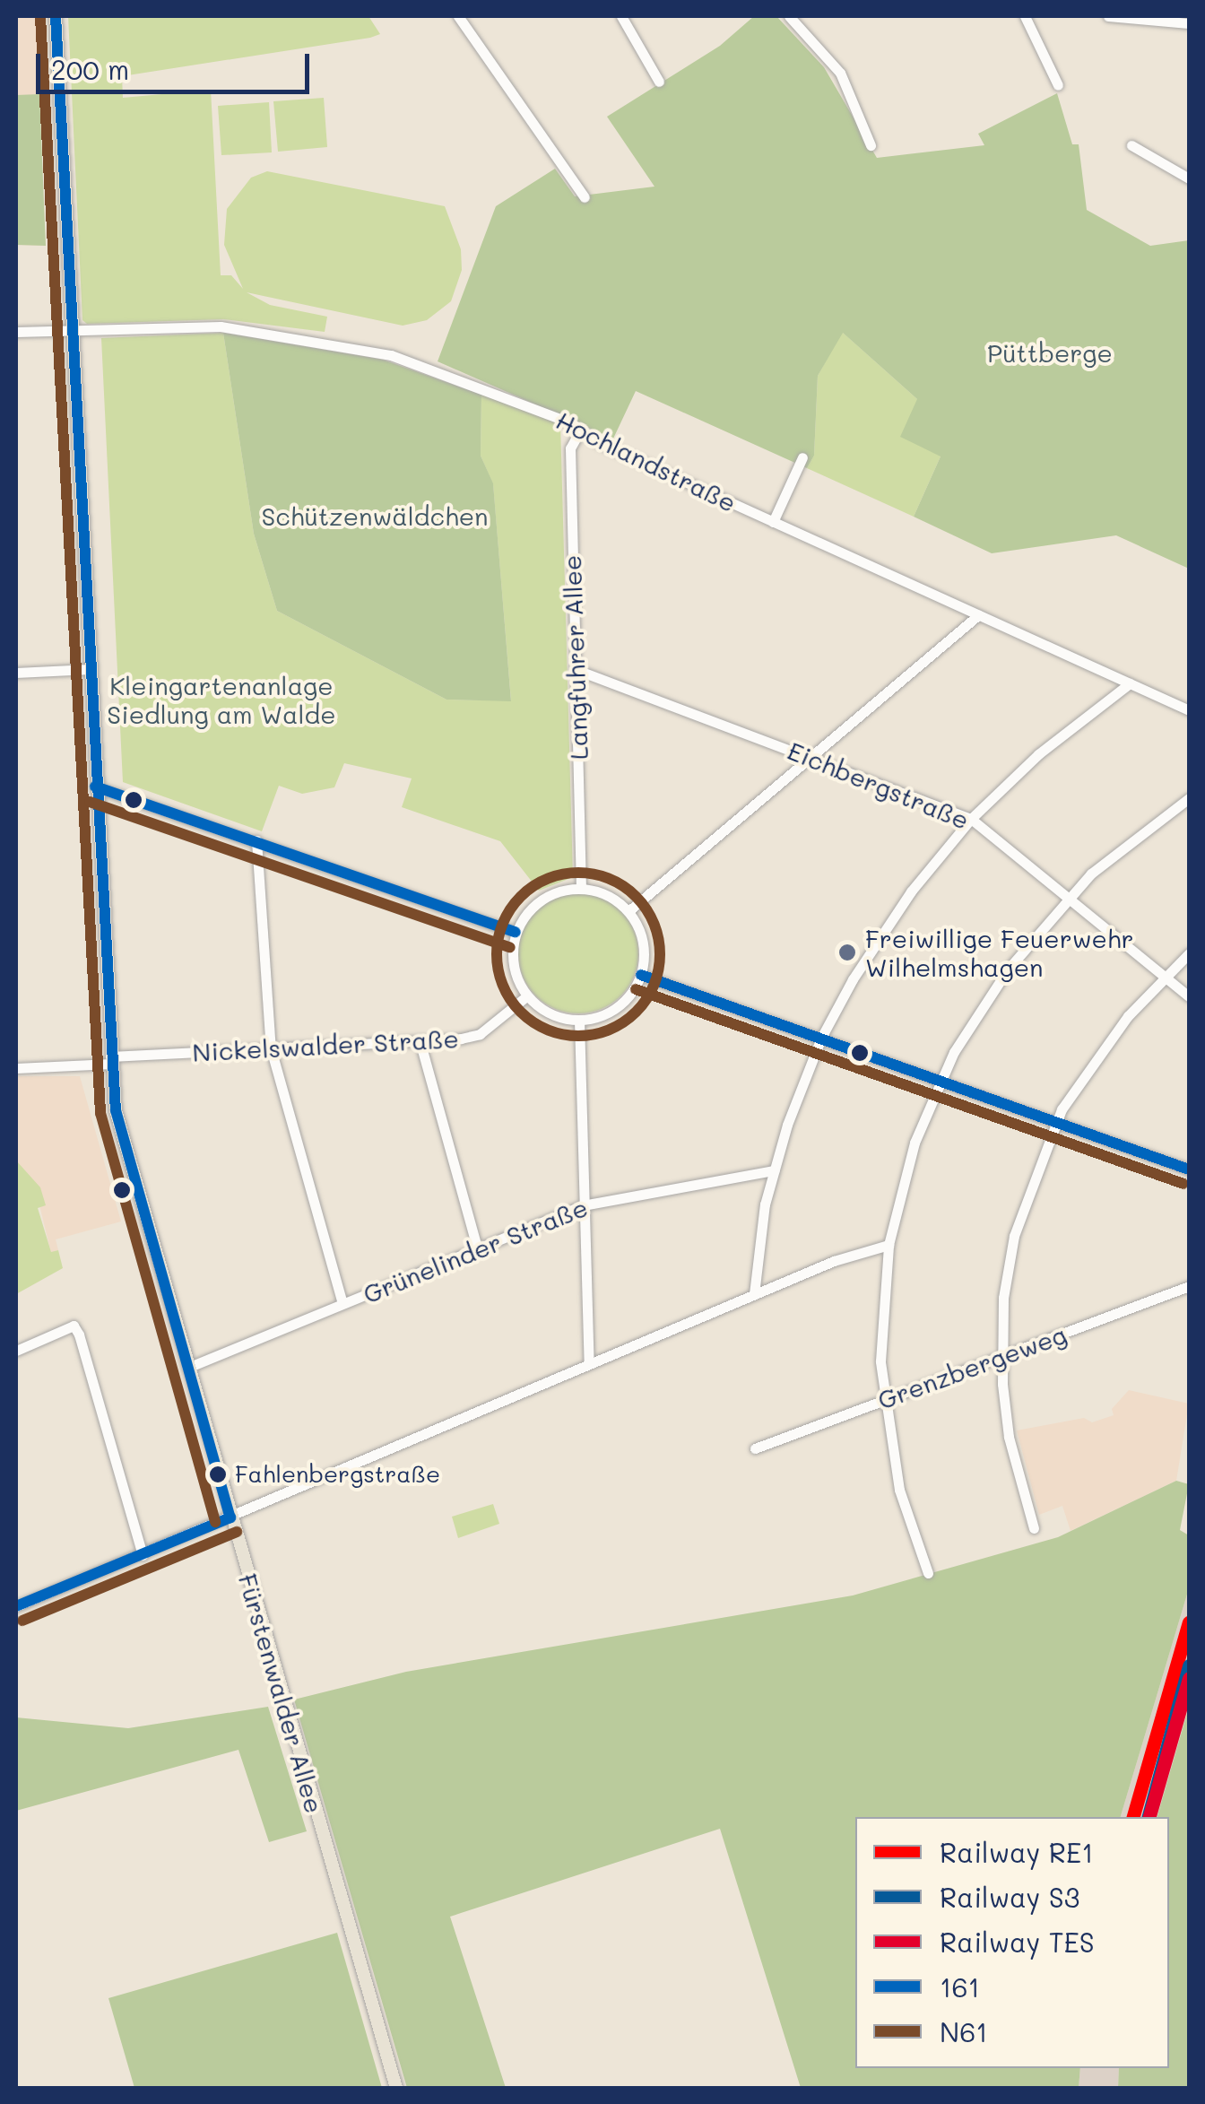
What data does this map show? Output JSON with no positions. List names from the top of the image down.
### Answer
{
  "streets": {
    "main road": ["Fürstenwalder Allee"],
    "street": [
      "Hochlandstraße",
      "Langfuhrer Allee",
      "Eichbergstraße",
      "Nickelswalder Straße",
      "Grünelinder Straße",
      "Grenzbergeweg"
    ]
  },
  "crossings": [
    ["Hochlandstraße", "Langfuhrer Allee"],
    ["Hochlandstraße", "Fürstenwalder Allee"],
    ["Langfuhrer Allee", "Eichbergstraße"],
    ["Langfuhrer Allee", "Nickelswalder Straße"],
    ["Nickelswalder Straße", "Fürstenwalder Allee"],
    ["Grünelinder Straße", "Fürstenwalder Allee"]
  ],
  "parks": ["Püttberge", "Schützenwäldchen", "Kleingartenanlage Siedlung am Walde"],
  "places": ["Freiwillige Feuerwehr Wilhelmshagen", "Fahlenbergstraße"],
  "lines": [
    "transit line 161",
    "transit line N61",
    "rail line RE1",
    "rail line S3",
    "rail line TES"
  ],
  "legend": [
    "Railway RE1",
    "Railway S3",
    "Railway TES",
    "161",
    "N61"
  ],
  "scale_bar": "200 m"
}
